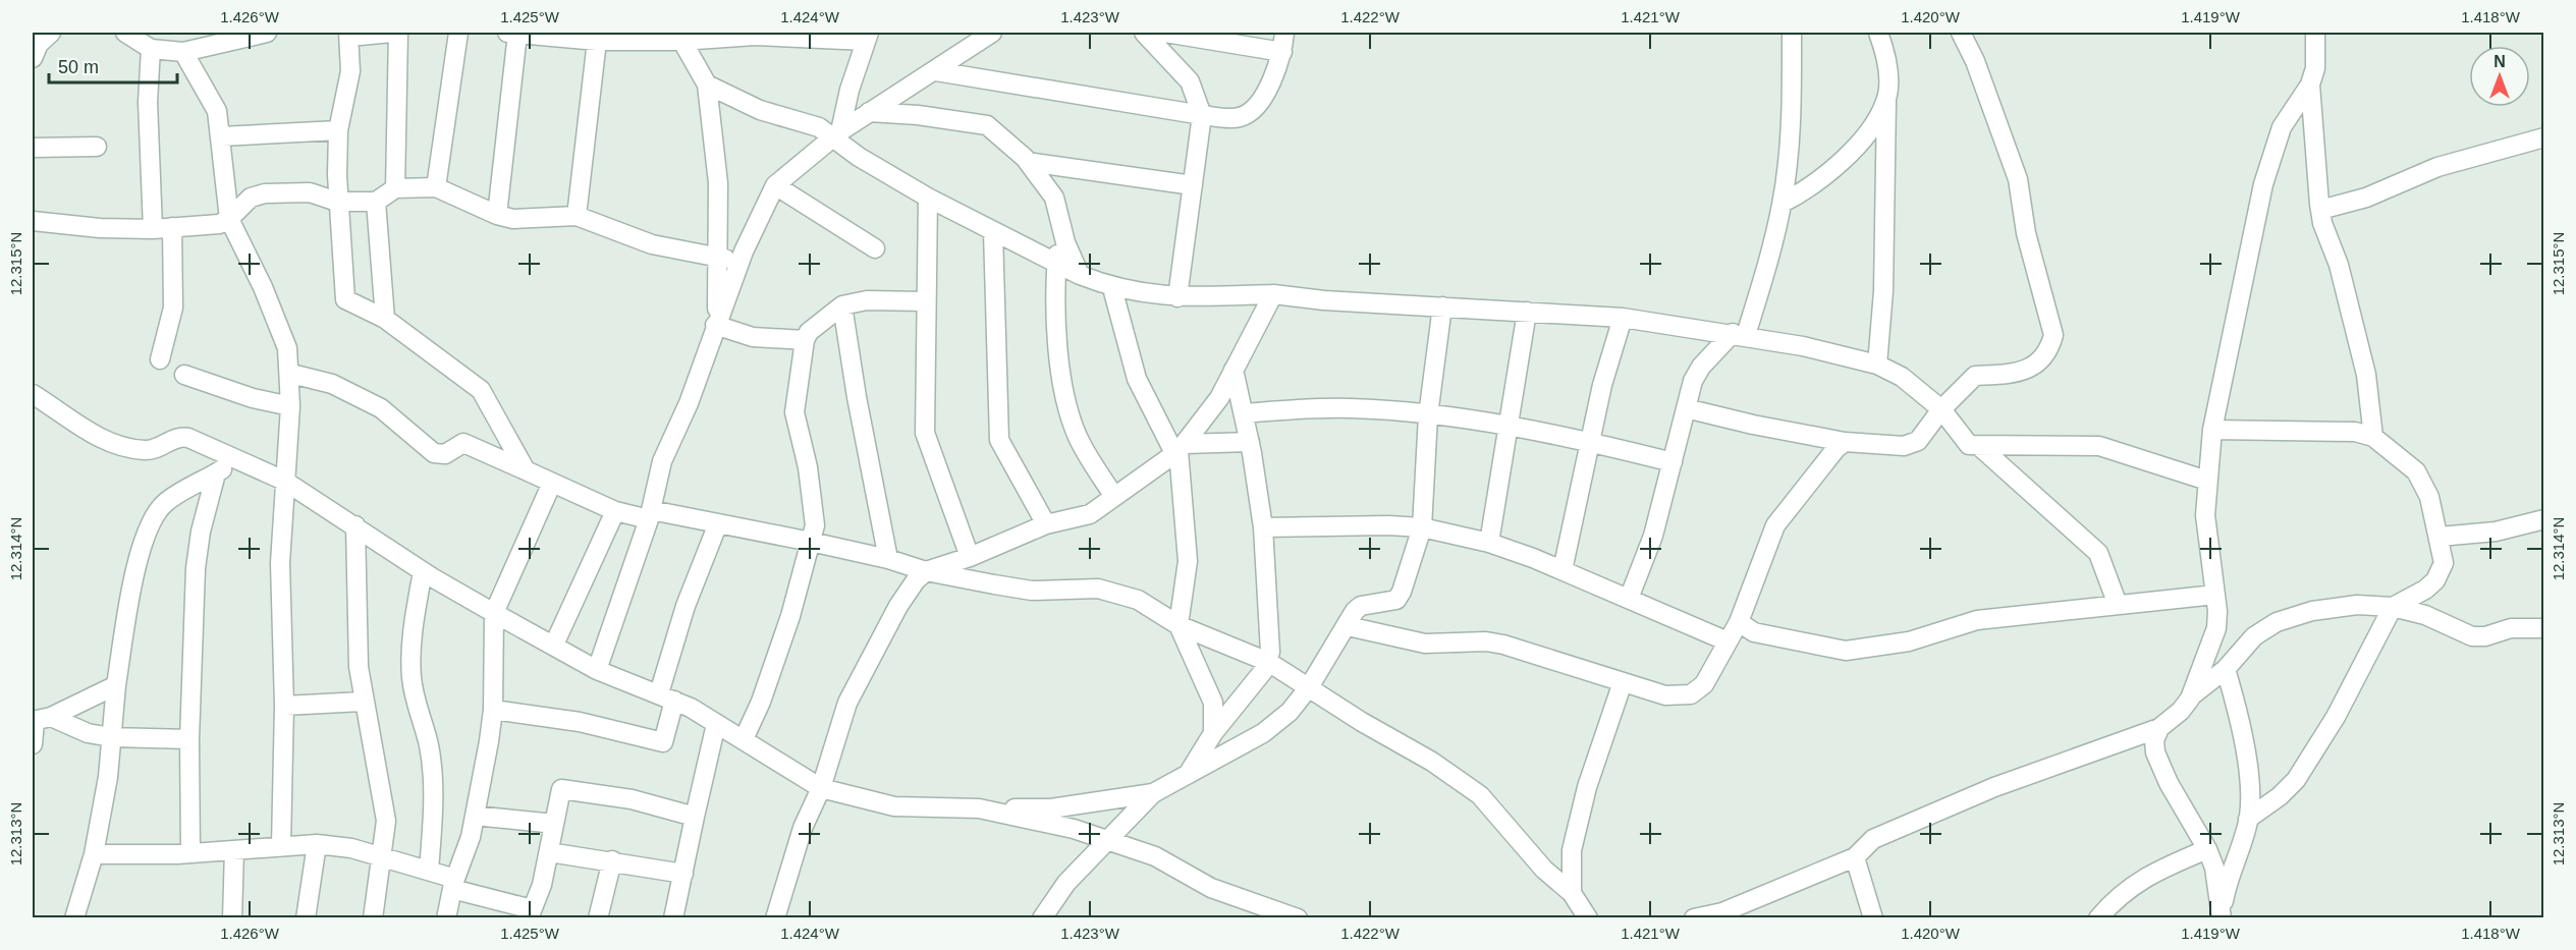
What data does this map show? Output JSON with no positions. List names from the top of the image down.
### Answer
{
  "scale_bar": "50 m",
  "north": "top",
  "coordinates": [
    "1.426°W",
    "1.425°W",
    "1.424°W",
    "1.423°W",
    "1.422°W",
    "1.421°W",
    "1.420°W",
    "1.419°W",
    "1.418°W",
    "12.315°N",
    "12.314°N",
    "12.313°N"
  ]
}
